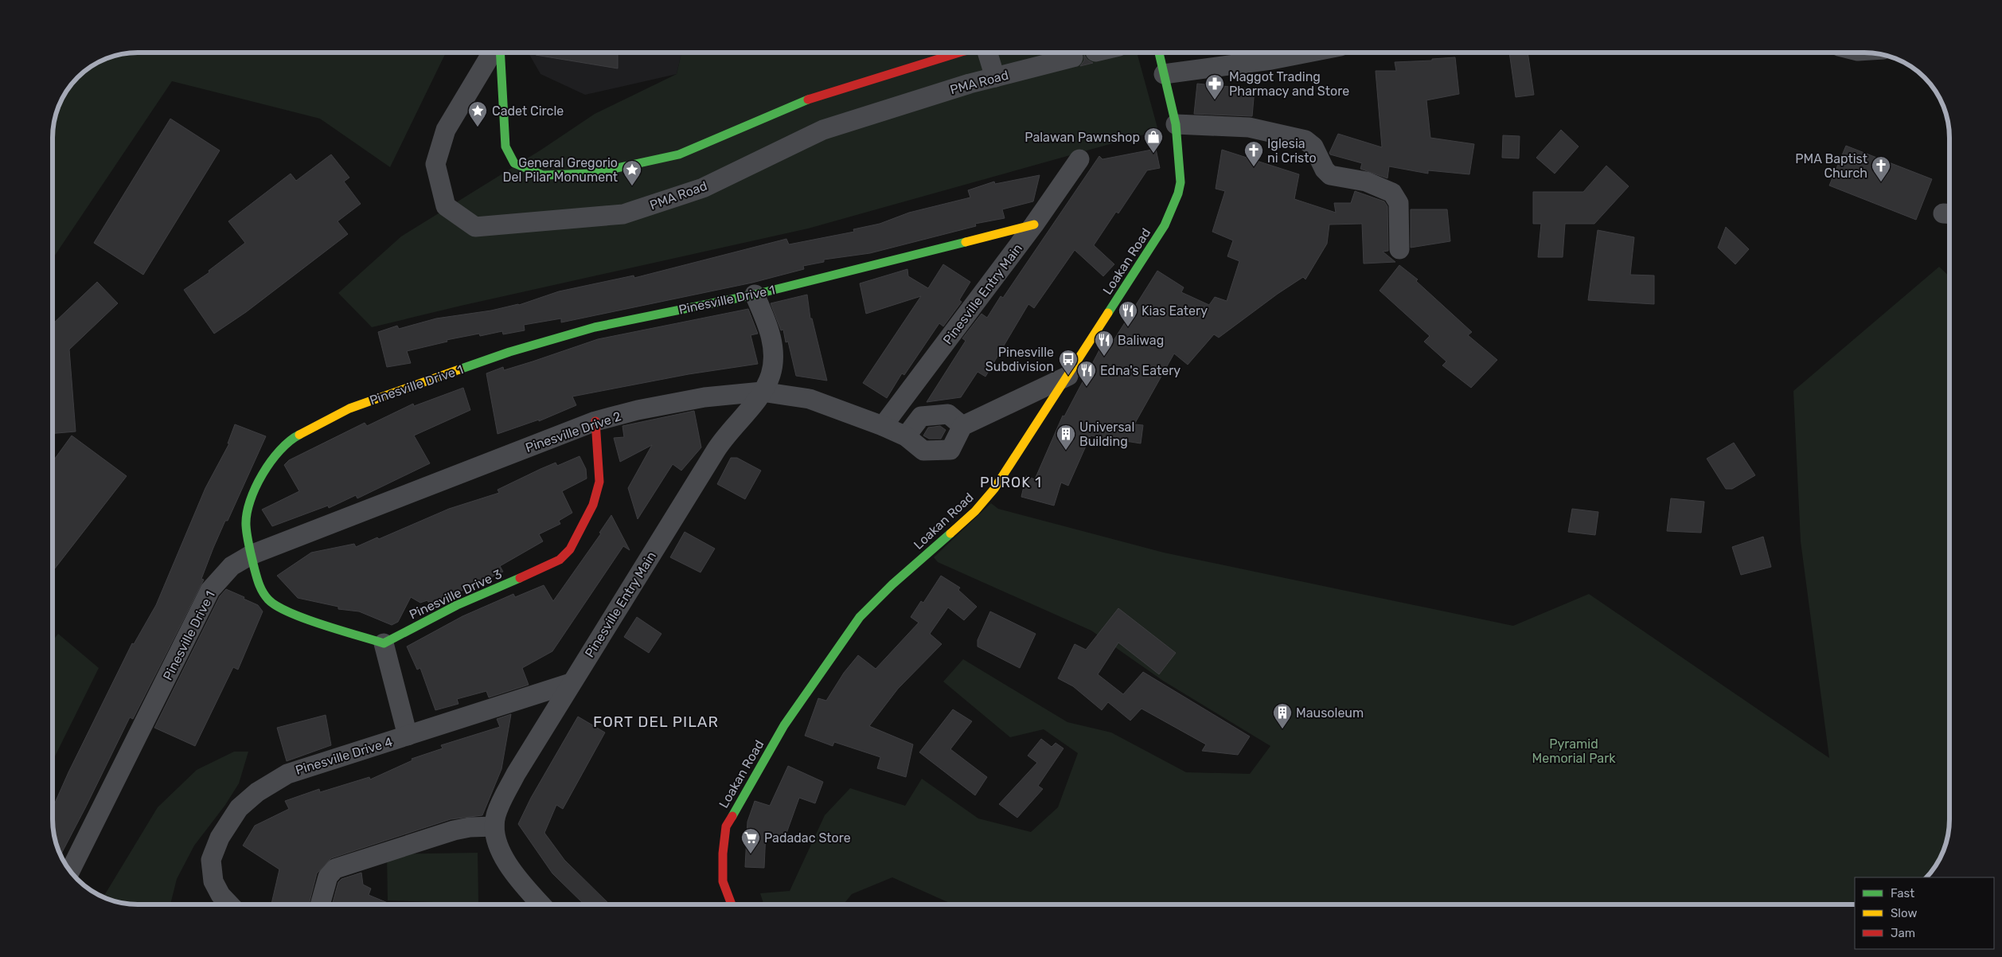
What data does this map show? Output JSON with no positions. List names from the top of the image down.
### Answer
{
  "streets": {
    "street": [
      "PMA Road",
      "Loakan Road",
      "Pinesville Entry Main",
      "Pinesville Drive 1",
      "Pinesville Drive 2",
      "Pinesville Drive 3",
      "Pinesville Drive 4"
    ]
  },
  "crossings": [
    ["Pinesville Entry Main", "Pinesville Drive 1"],
    ["Pinesville Entry Main", "Pinesville Drive 2"],
    ["Pinesville Entry Main", "Pinesville Drive 4"],
    ["Pinesville Drive 1", "Pinesville Drive 2"],
    ["Pinesville Drive 2", "Pinesville Drive 3"]
  ],
  "districts": ["PUROK 1", "FORT DEL PILAR"],
  "parks": ["Pyramid Memorial Park"],
  "places": {
    "pharmacy": ["Maggot Trading Pharmacy and Store"],
    "place": ["Cadet Circle", "General Gregorio Del Pilar Monument"],
    "shop": ["Palawan Pawnshop"],
    "church": ["Iglesia ni Cristo", "PMA Baptist Church"],
    "restaurant": ["Kias Eatery", "Baliwag", "Edna's Eatery"],
    "bus stop": ["Pinesville Subdivision"],
    "building": ["Universal Building", "Mausoleum"],
    "supermarket": ["Padadac Store"]
  },
  "legend": ["Fast", "Slow", "Jam"]
}
